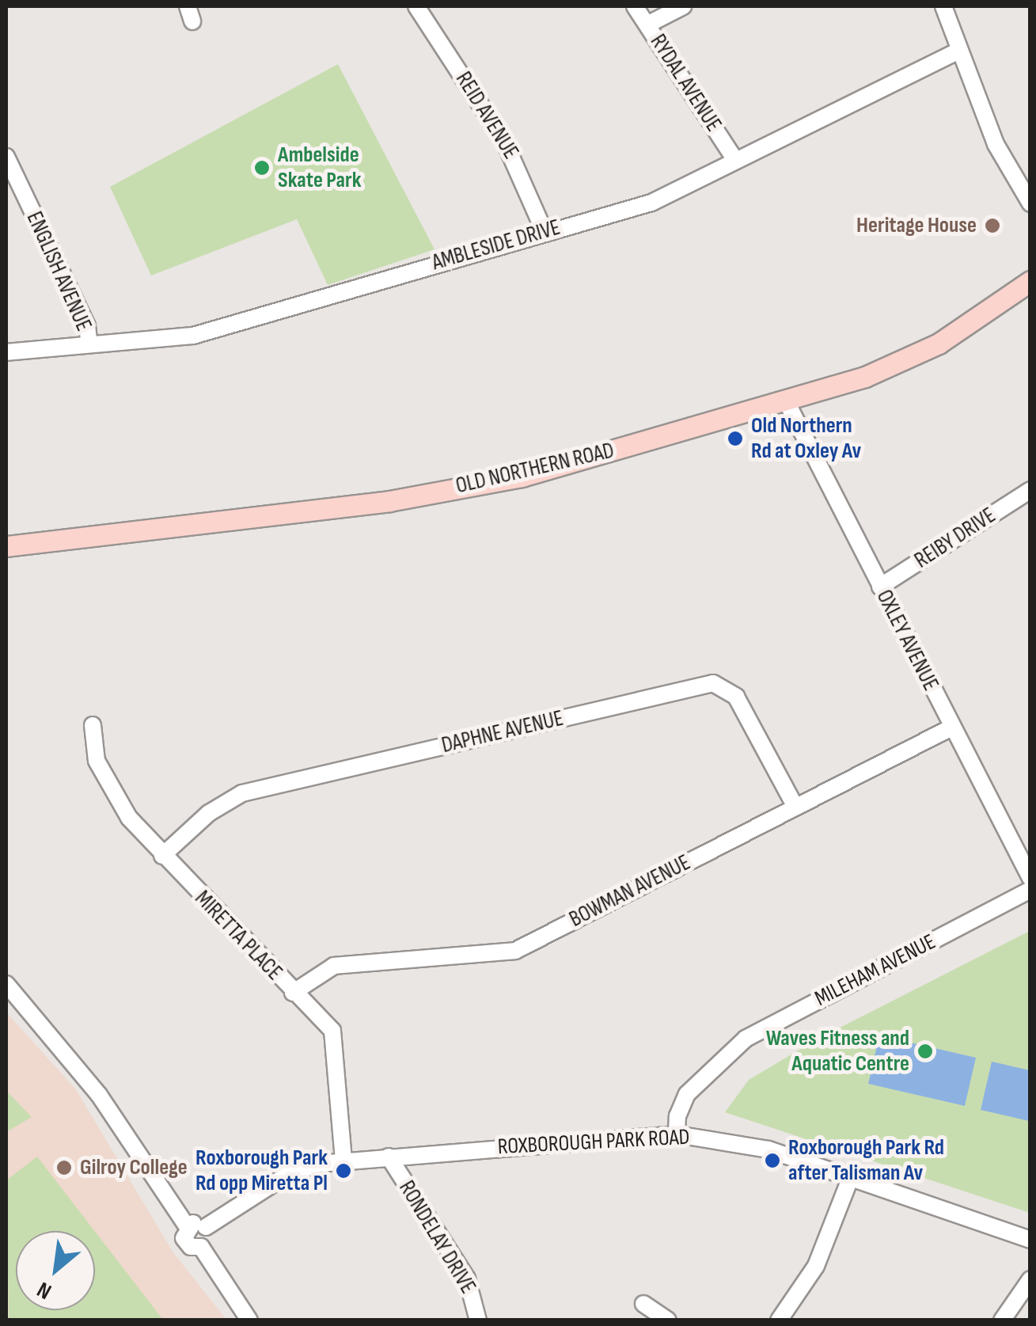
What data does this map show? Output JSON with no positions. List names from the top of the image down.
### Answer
{
  "streets": {
    "main road": ["OLD NORTHERN ROAD"],
    "street": [
      "RYDAL AVENUE",
      "REID AVENUE",
      "AMBLESIDE DRIVE",
      "ENGLISH AVENUE",
      "REIBY DRIVE",
      "OXLEY AVENUE",
      "DAPHNE AVENUE",
      "BOWMAN AVENUE",
      "MIRETTA PLACE",
      "MILEHAM AVENUE",
      "ROXBOROUGH PARK ROAD",
      "RONDELAY DRIVE"
    ]
  },
  "crossings": [
    ["RYDAL AVENUE", "AMBLESIDE DRIVE"],
    ["REID AVENUE", "AMBLESIDE DRIVE"],
    ["AMBLESIDE DRIVE", "ENGLISH AVENUE"],
    ["OLD NORTHERN ROAD", "OXLEY AVENUE"],
    ["REIBY DRIVE", "OXLEY AVENUE"],
    ["OXLEY AVENUE", "BOWMAN AVENUE"],
    ["DAPHNE AVENUE", "BOWMAN AVENUE"],
    ["DAPHNE AVENUE", "MIRETTA PLACE"],
    ["BOWMAN AVENUE", "MIRETTA PLACE"],
    ["MIRETTA PLACE", "ROXBOROUGH PARK ROAD"],
    ["MILEHAM AVENUE", "ROXBOROUGH PARK ROAD"],
    ["ROXBOROUGH PARK ROAD", "RONDELAY DRIVE"]
  ],
  "places": [
    "Ambelside Skate Park",
    "Heritage House",
    "Old Northern Rd at Oxley Av",
    "Waves Fitness and Aquatic Centre",
    "Roxborough Park Rd after Talisman Av",
    "Gilroy College",
    "Roxborough Park Rd opp Miretta Pl"
  ],
  "north": "bottom left"
}
